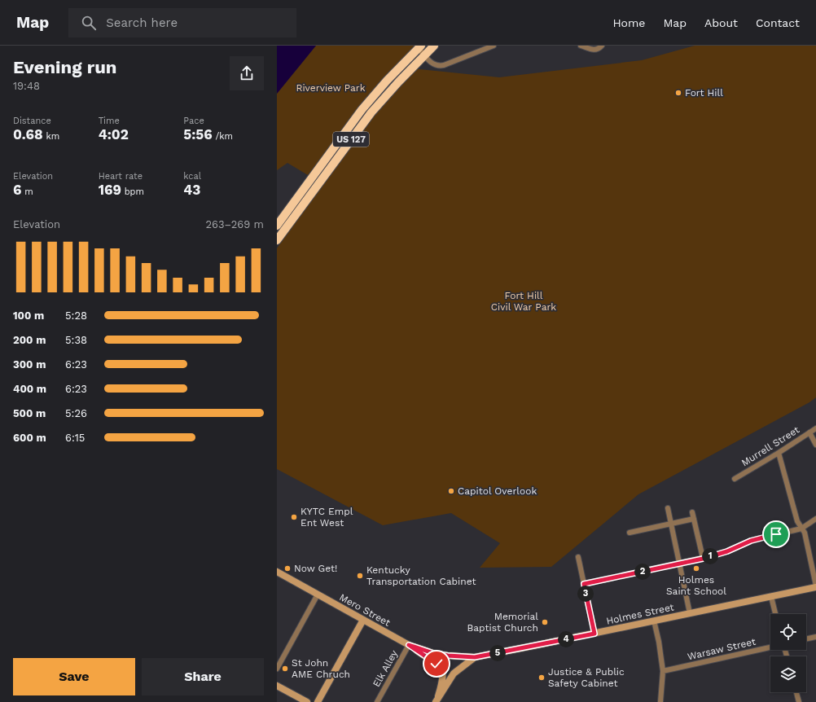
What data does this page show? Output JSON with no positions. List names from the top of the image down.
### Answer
{
  "streets": {
    "highway": ["US 127"],
    "main road": ["Mero Street", "Holmes Street"],
    "street": ["Murrell Street", "Warsaw Street", "Elk Alley"]
  },
  "crossings": [
    ["Mero Street", "Holmes Street"],
    ["Mero Street", "Elk Alley"]
  ],
  "parks": ["Riverview Park", "Fort Hill Civil War Park"],
  "places": [
    "Fort Hill",
    "Capitol Overlook",
    "KYTC Empl Ent West",
    "Now Get!",
    "Holmes Saint School",
    "Kentucky Transportation Cabinet",
    "Memorial Baptist Church",
    "St John AME Chruch",
    "Justice & Public Safety Cabinet"
  ],
  "page": {
    "header": "Map",
    "search": "Search here",
    "nav": [
      "Home",
      "Map",
      "About",
      "Contact"
    ],
    "heading": ["Evening run", "19:48"],
    "stats": [
      ["Distance", "0.68 km"],
      ["Time", "4:02"],
      ["Pace", "5:56 /km"],
      ["Elevation", "6 m"],
      ["Heart rate", "169 bpm"],
      ["kcal", "43"]
    ],
    "chart": ["Elevation", "263–269 m"],
    "list": [
      {
        "name": "100 m",
        "note": "5:28"
      },
      {
        "name": "200 m",
        "note": "5:38"
      },
      {
        "name": "300 m",
        "note": "6:23"
      },
      {
        "name": "400 m",
        "note": "6:23"
      },
      {
        "name": "500 m",
        "note": "5:26"
      },
      {
        "name": "600 m",
        "note": "6:15"
      }
    ],
    "pins": [
      "1",
      "2",
      "3",
      "4",
      "5"
    ],
    "buttons": ["Save", "Share"]
  }
}
